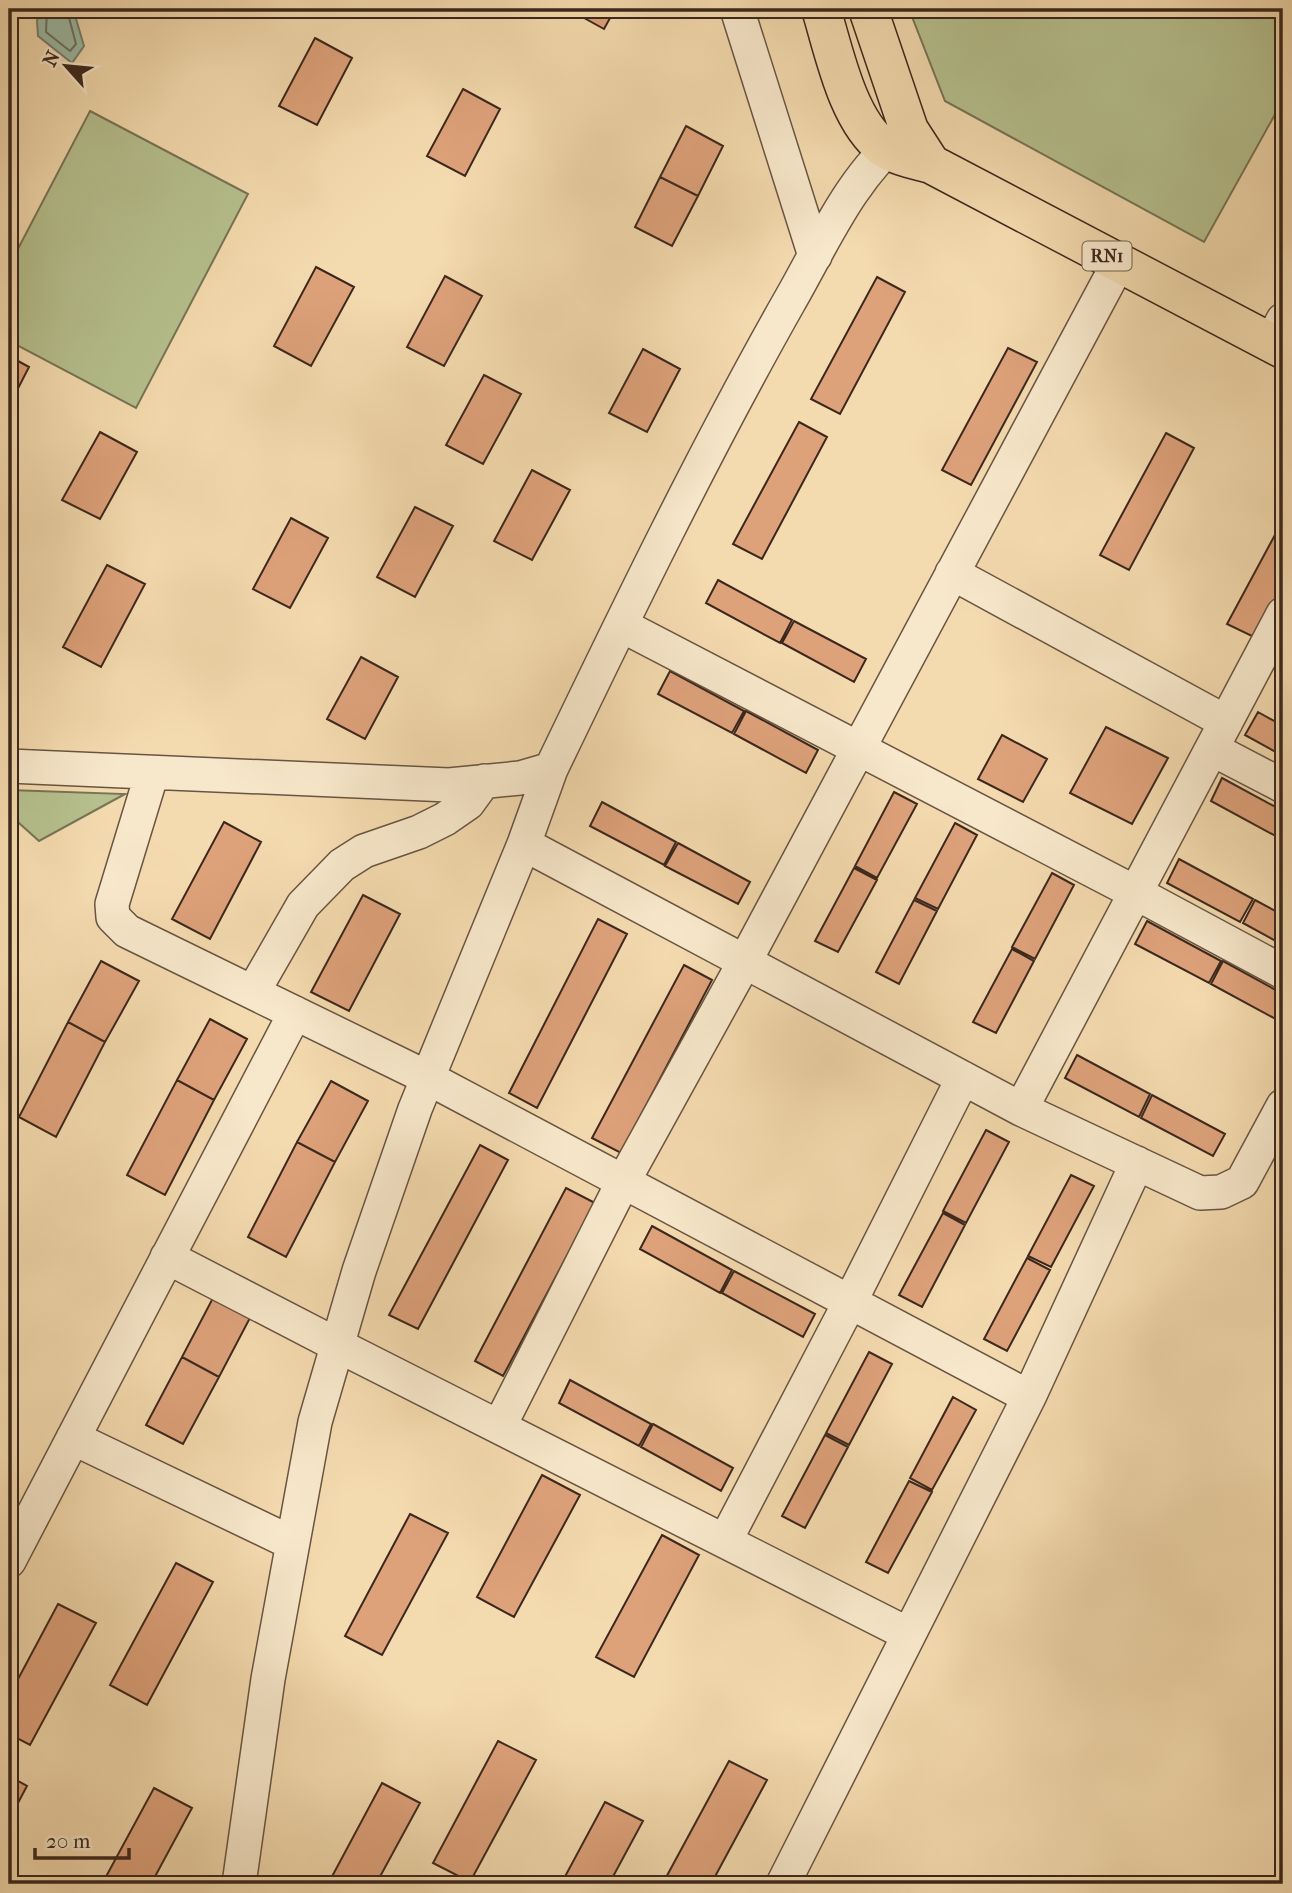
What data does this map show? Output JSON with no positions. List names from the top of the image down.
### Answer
{
  "streets": {
    "highway": ["RN1"]
  },
  "scale_bar": "20 m",
  "north": "top left"
}
